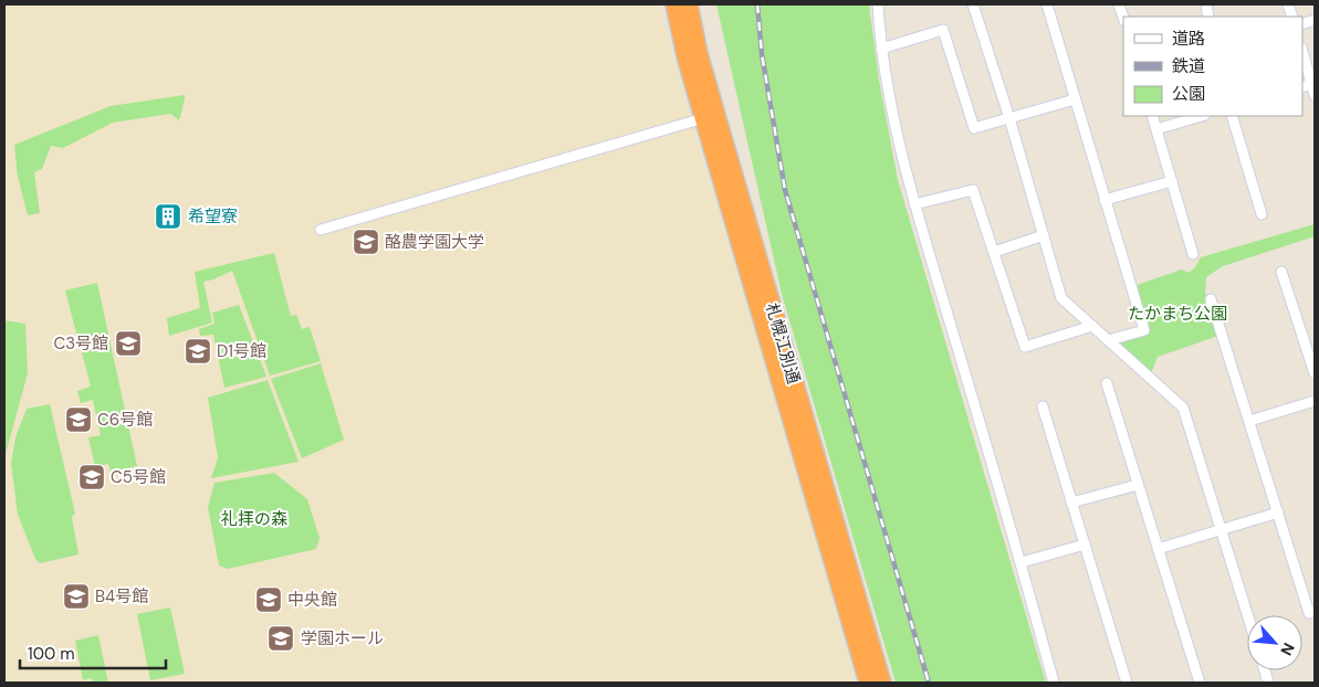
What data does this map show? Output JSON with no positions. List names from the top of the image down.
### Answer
{
  "streets": {
    "highway": ["札幌江別通"]
  },
  "parks": ["たかまち公園", "礼拝の森"],
  "places": {
    "building": ["希望寮"],
    "school or university": [
      "酪農学園大学",
      "C3号館",
      "D1号館",
      "C6号館",
      "C5号館",
      "B4号館",
      "中央館",
      "学園ホール"
    ]
  },
  "legend": ["道路", "鉄道", "公園"],
  "scale_bar": "100 m",
  "north": "bottom right"
}
